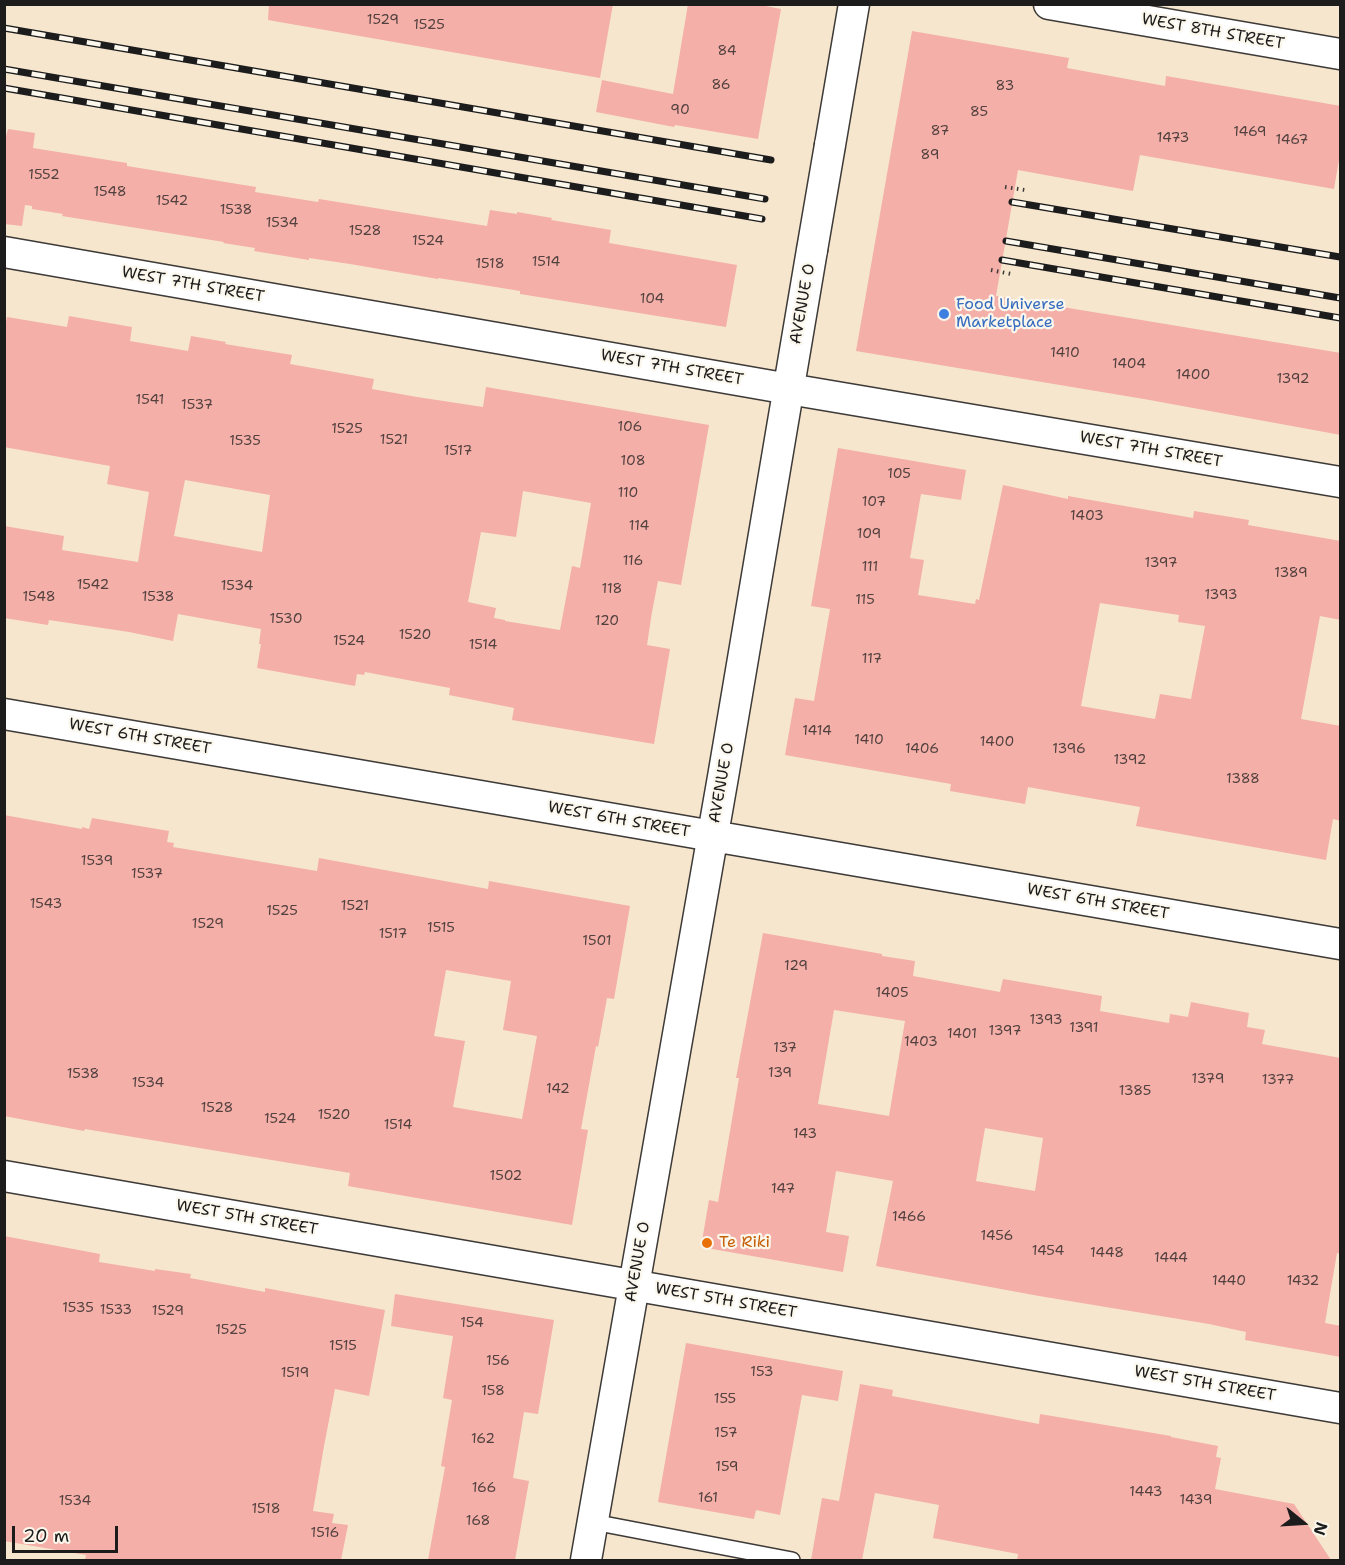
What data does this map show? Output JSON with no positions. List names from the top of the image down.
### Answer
{
  "streets": {
    "street": [
      "WEST 8TH STREET",
      "WEST 7TH STREET",
      "AVENUE O",
      "WEST 6TH STREET",
      "WEST 5TH STREET"
    ]
  },
  "crossings": [
    ["WEST 7TH STREET", "AVENUE O"],
    ["AVENUE O", "WEST 6TH STREET"],
    ["AVENUE O", "WEST 5TH STREET"]
  ],
  "places": ["Food Universe Marketplace", "Te Riki"],
  "house_numbers": [
    "1529",
    "1525",
    "84",
    "86",
    "83",
    "90",
    "85",
    "87",
    "1469",
    "1473",
    "1467",
    "89",
    "1552",
    "1548",
    "1542",
    "1538",
    "1534",
    "1528",
    "1524",
    "1514",
    "1518",
    "104",
    "1410",
    "1404",
    "1400",
    "1392",
    "1541",
    "1537",
    "106",
    "1525",
    "1521",
    "1535",
    "1517",
    "108",
    "105",
    "110",
    "107",
    "1403",
    "114",
    "109",
    "116",
    "1397",
    "111",
    "1389",
    "1542",
    "1534",
    "118",
    "1393",
    "1548",
    "1538",
    "115",
    "1530",
    "120",
    "1520",
    "1524",
    "1514",
    "117",
    "1414",
    "1410",
    "1400",
    "1406",
    "1396",
    "1392",
    "1388",
    "1539",
    "1537",
    "1543",
    "1521",
    "1525",
    "1529",
    "1515",
    "1517",
    "1501",
    "129",
    "1405",
    "1393",
    "1391",
    "1397",
    "1401",
    "1403",
    "137",
    "139",
    "1538",
    "1379",
    "1377",
    "1534",
    "142",
    "1385",
    "1528",
    "1520",
    "1524",
    "1514",
    "143",
    "1502",
    "147",
    "1466",
    "1456",
    "1454",
    "1448",
    "1444",
    "1440",
    "1432",
    "1535",
    "1533",
    "1529",
    "154",
    "1525",
    "1515",
    "156",
    "153",
    "1519",
    "158",
    "155",
    "157",
    "162",
    "159",
    "166",
    "1443",
    "161",
    "1439",
    "1534",
    "1518",
    "168",
    "1516"
  ],
  "scale_bar": "20 m",
  "north": "right"
}
